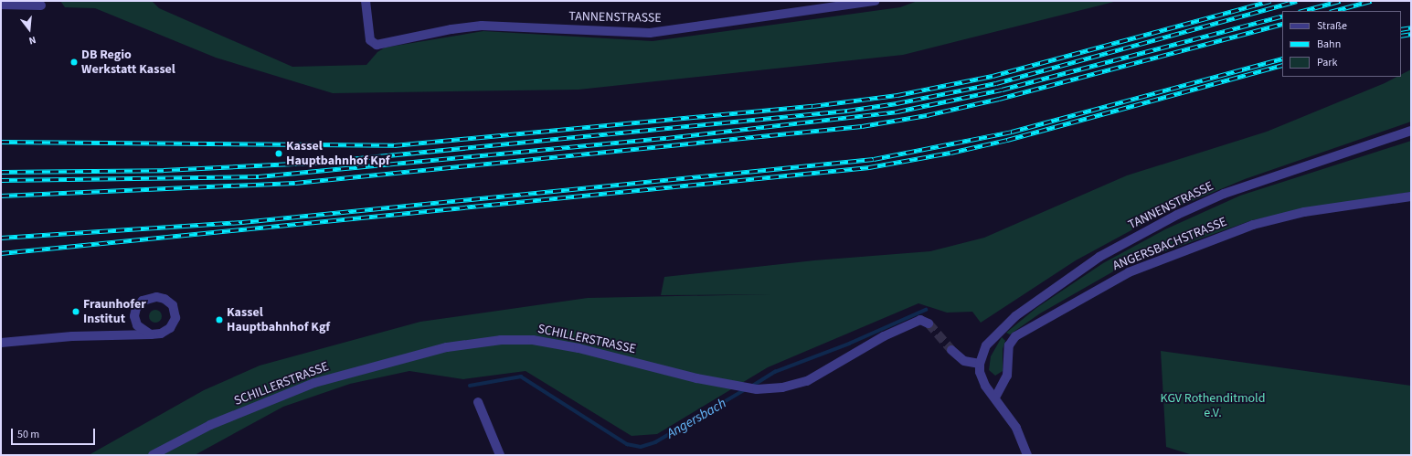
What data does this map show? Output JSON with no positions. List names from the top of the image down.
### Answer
{
  "streets": {
    "street": ["TANNENSTRASSE", "ANGERSBACHSTRASSE", "SCHILLERSTRASSE"]
  },
  "water": ["Angersbach"],
  "parks": ["KGV Rothenditmold e.V."],
  "places": [
    "DB Regio Werkstatt Kassel",
    "Kassel Hauptbahnhof Kpf",
    "Fraunhofer Institut",
    "Kassel Hauptbahnhof Kgf"
  ],
  "legend": ["Straße", "Bahn", "Park"],
  "scale_bar": "50 m",
  "north": "bottom"
}
